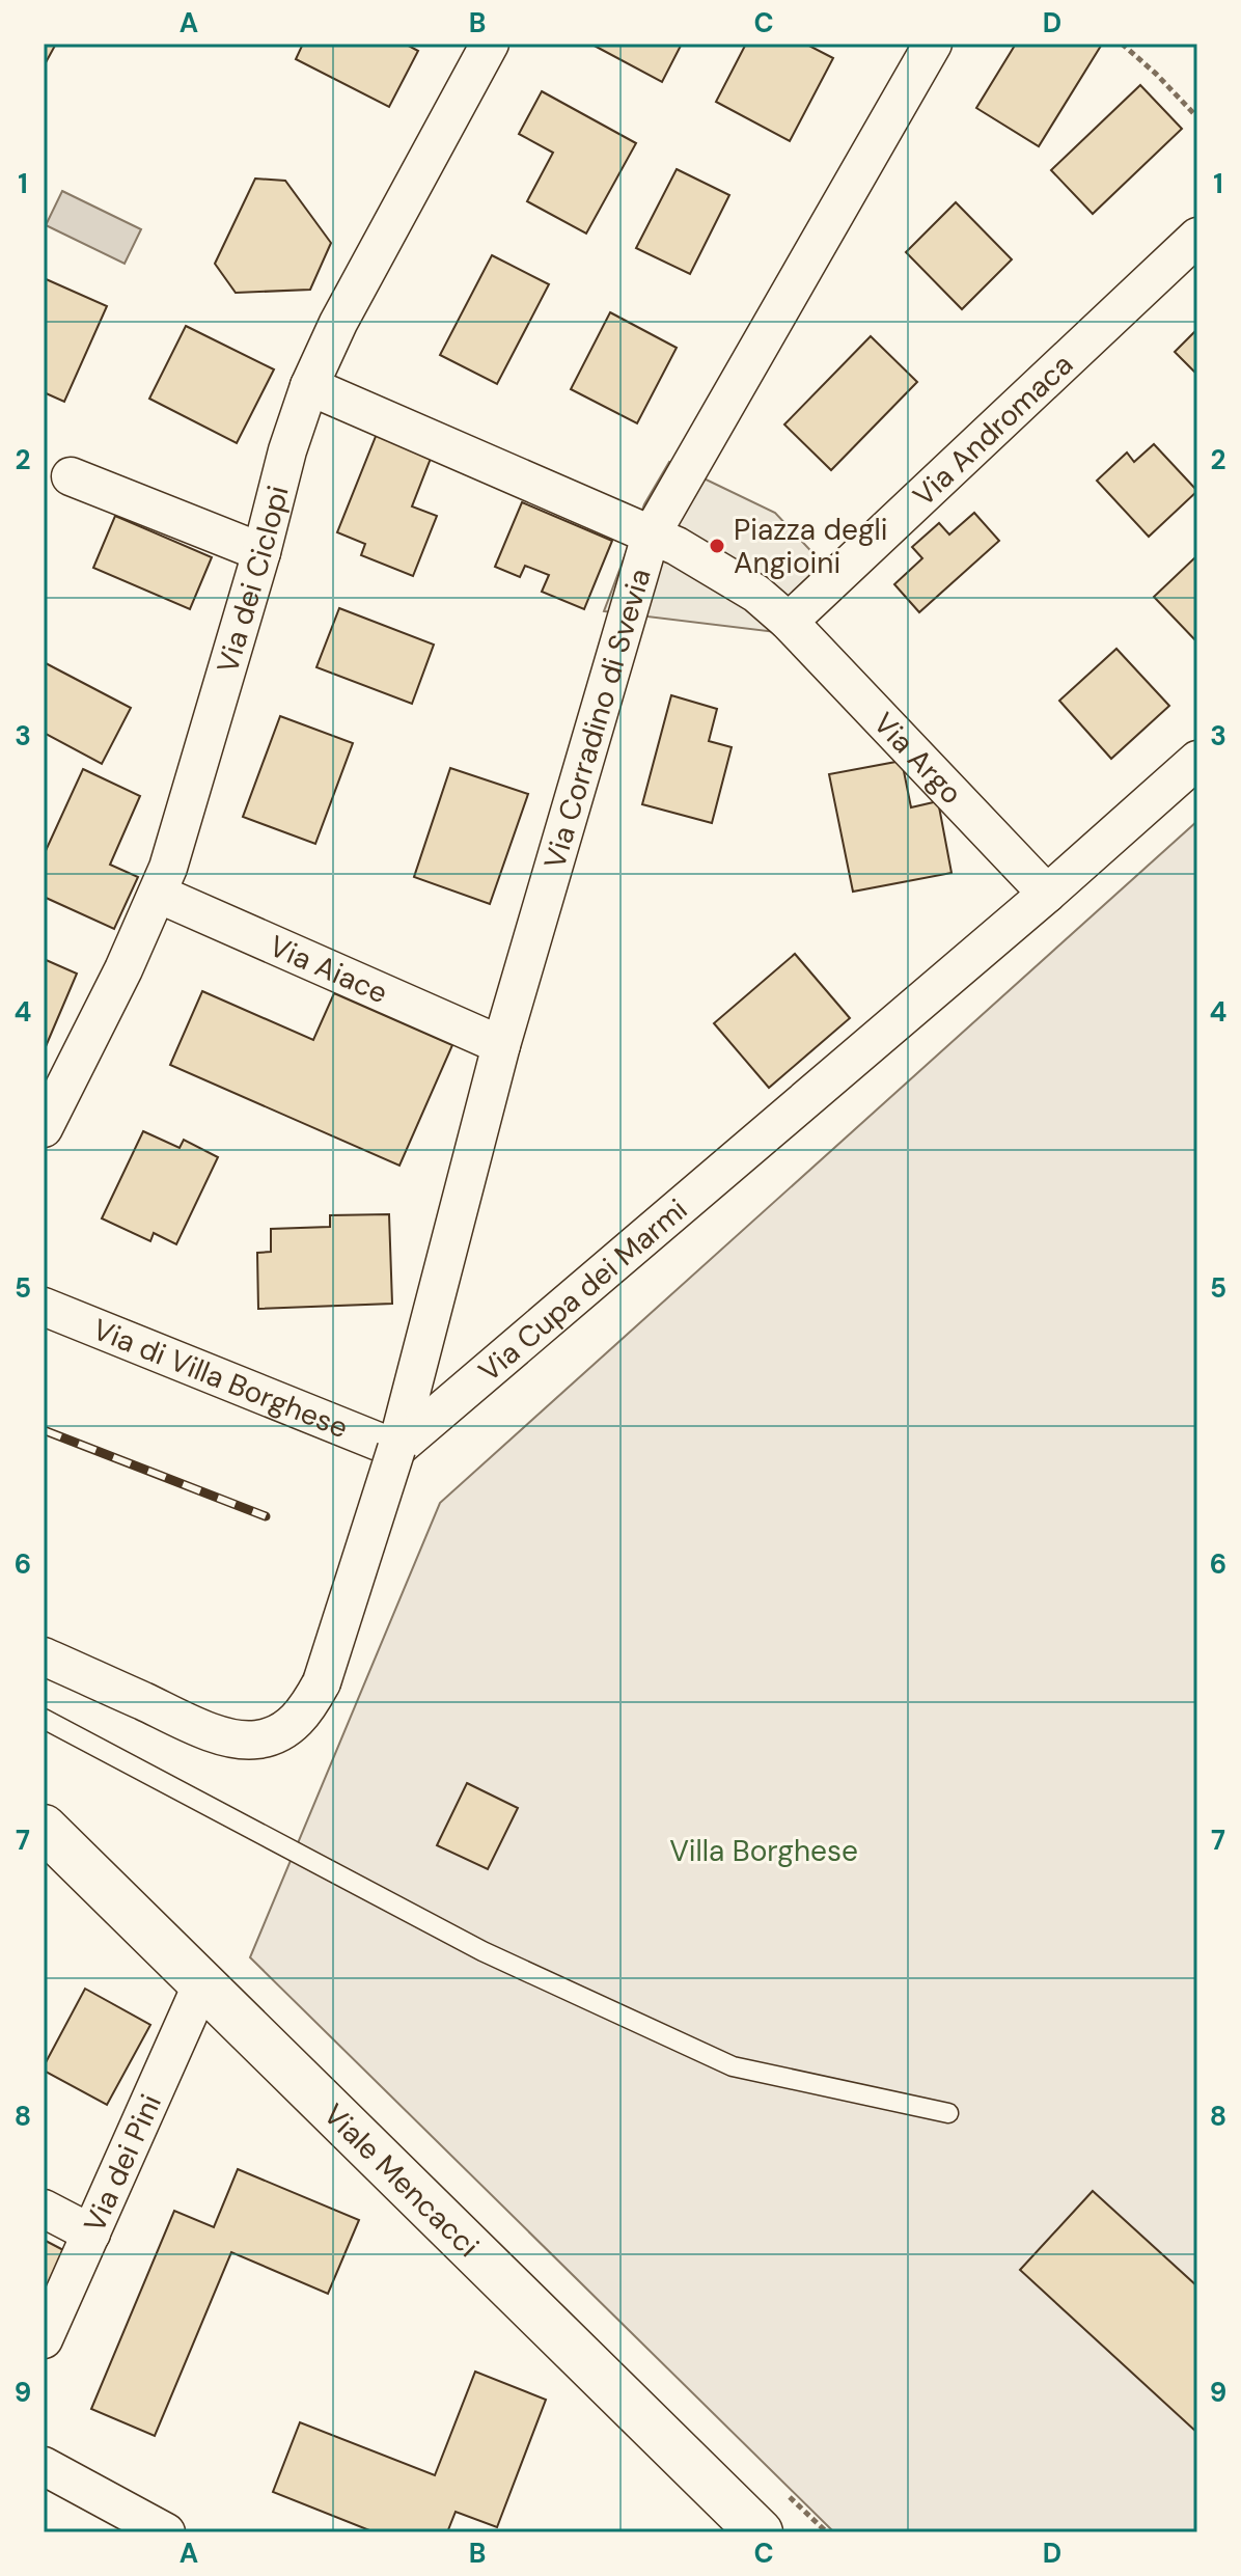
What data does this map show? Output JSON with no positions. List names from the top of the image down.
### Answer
{
  "streets": {
    "main road": ["Viale Mencacci"],
    "street": [
      "Via Andromaca",
      "Via dei Ciclopi",
      "Via Corradino di Svevia",
      "Via Argo",
      "Via Aiace",
      "Via Cupa dei Marmi",
      "Via di Villa Borghese",
      "Via dei Pini"
    ]
  },
  "crossings": [
    ["Via Andromaca", "Via Argo"],
    ["Via dei Ciclopi", "Via Aiace"],
    ["Via Corradino di Svevia", "Via Aiace"],
    ["Via Corradino di Svevia", "Via Cupa dei Marmi"],
    ["Via Corradino di Svevia", "Via di Villa Borghese"],
    ["Via Argo", "Via Cupa dei Marmi"],
    ["Via Cupa dei Marmi", "Via di Villa Borghese"],
    ["Via dei Pini", "Viale Mencacci"]
  ],
  "parks": ["Villa Borghese"],
  "places": ["Piazza degli Angioini"],
  "grid": {
    "columns": [
      "A",
      "B",
      "C",
      "D"
    ],
    "rows": [
      "1",
      "2",
      "3",
      "4",
      "5",
      "6",
      "7",
      "8",
      "9"
    ]
  }
}
